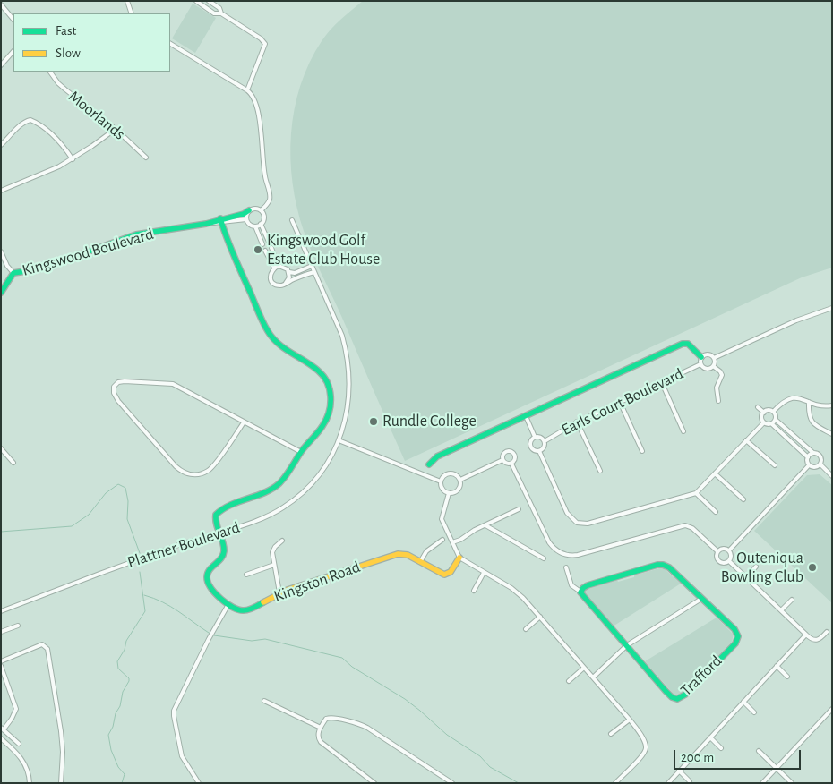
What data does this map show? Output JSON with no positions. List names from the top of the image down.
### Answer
{
  "streets": {
    "street": [
      "Moorlands",
      "Kingswood Boulevard",
      "Earls Court Boulevard",
      "Plattner Boulevard",
      "Kingston Road",
      "Trafford"
    ]
  },
  "places": ["Kingswood Golf Estate Club House", "Rundle College", "Outeniqua Bowling Club"],
  "legend": ["Fast", "Slow"],
  "scale_bar": "200 m"
}
